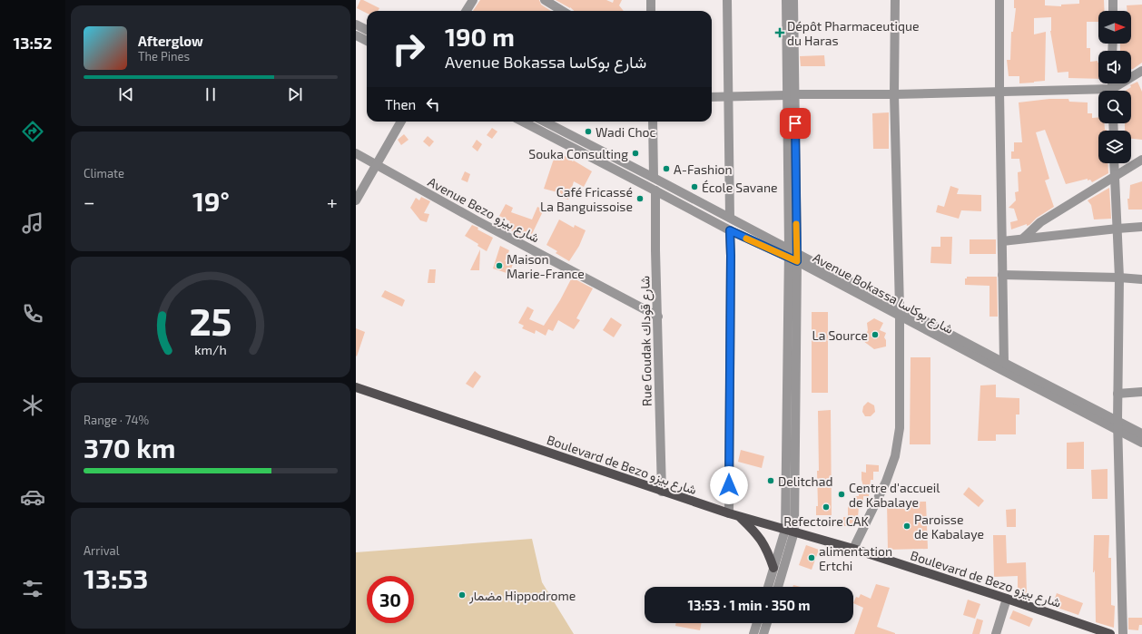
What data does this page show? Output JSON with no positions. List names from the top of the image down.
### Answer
{
  "streets": {
    "main road": ["Boulevard de Bezo شارع بيزو"],
    "street": ["Avenue Bezo شارع بيزو", "Avenue Bokassa شارع بوكاسا", "Rue Goudak شارع قوداك"]
  },
  "crossings": [
    ["Avenue Bezo شارع بيزو", "Rue Goudak شارع قوداك"],
    ["Avenue Bokassa شارع بوكاسا", "Rue Goudak شارع قوداك"],
    ["Rue Goudak شارع قوداك", "Boulevard de Bezo شارع بيزو"]
  ],
  "places": {
    "health": ["Dépôt Pharmaceutique du Haras"],
    "other": [
      "Wadi Choc",
      "Souka Consulting",
      "A-Fashion",
      "École Savane",
      "Café Fricassé La Banguissoise",
      "Maison Marie-France",
      "La Source",
      "Delitchad",
      "Centre d'accueil de Kabalaye",
      "Refectoire CAK",
      "Paroisse de Kabalaye",
      "alimentation Ertchi",
      "مضمار Hippodrome"
    ]
  },
  "north": "right",
  "page": {
    "tabs": "13:52",
    "turn": ["190 m", "Avenue Bokassa شارع بوكاسا"],
    "song": ["Afterglow", "The Pines"],
    "then": "Then",
    "tile": [
      "Climate",
      ["Range · 74%", "370 km"],
      ["Arrival", "13:53"]
    ],
    "heat": ["−", "19°", "+"],
    "limit": "30",
    "trip": "13:53 · 1 min · 350 m",
    "gauge": ["25", "km/h"]
  }
}
